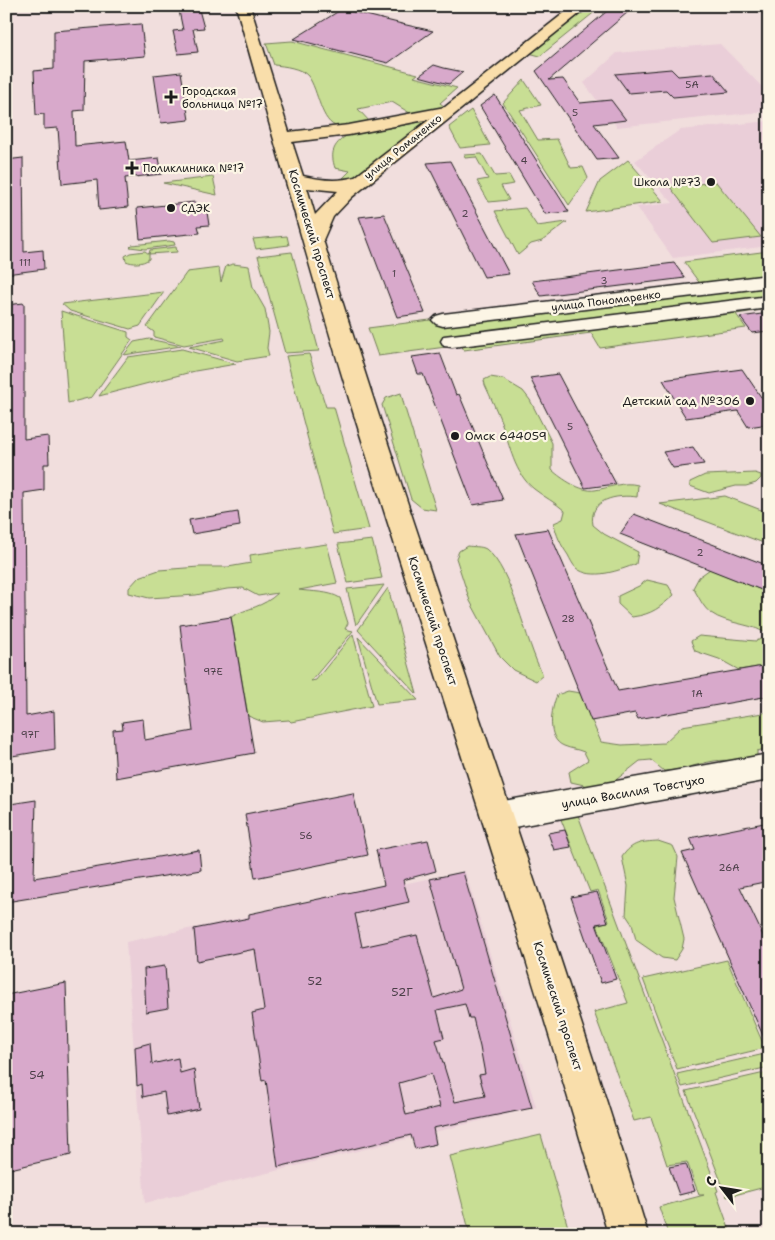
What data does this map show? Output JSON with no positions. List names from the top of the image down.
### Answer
{
  "streets": {
    "main road": ["улица Романенко", "Космический проспект"],
    "street": ["улица Пономаренко", "улица Василия Товстухо"]
  },
  "crossings": [
    ["улица Романенко", "Космический проспект"],
    ["Космический проспект", "улица Василия Товстухо"]
  ],
  "places": {
    "health": ["Городская больница №17", "Поликлиника №17"],
    "other": [
      "Школа №73",
      "СДЭК",
      "Детский сад №306",
      "Омск 644059"
    ]
  },
  "house_numbers": [
    "5А",
    "5",
    "4",
    "2",
    "111",
    "1",
    "3",
    "5",
    "2",
    "28",
    "97Е",
    "1А",
    "97Г",
    "56",
    "26А",
    "52",
    "52Г",
    "54"
  ],
  "north": "top left"
}
